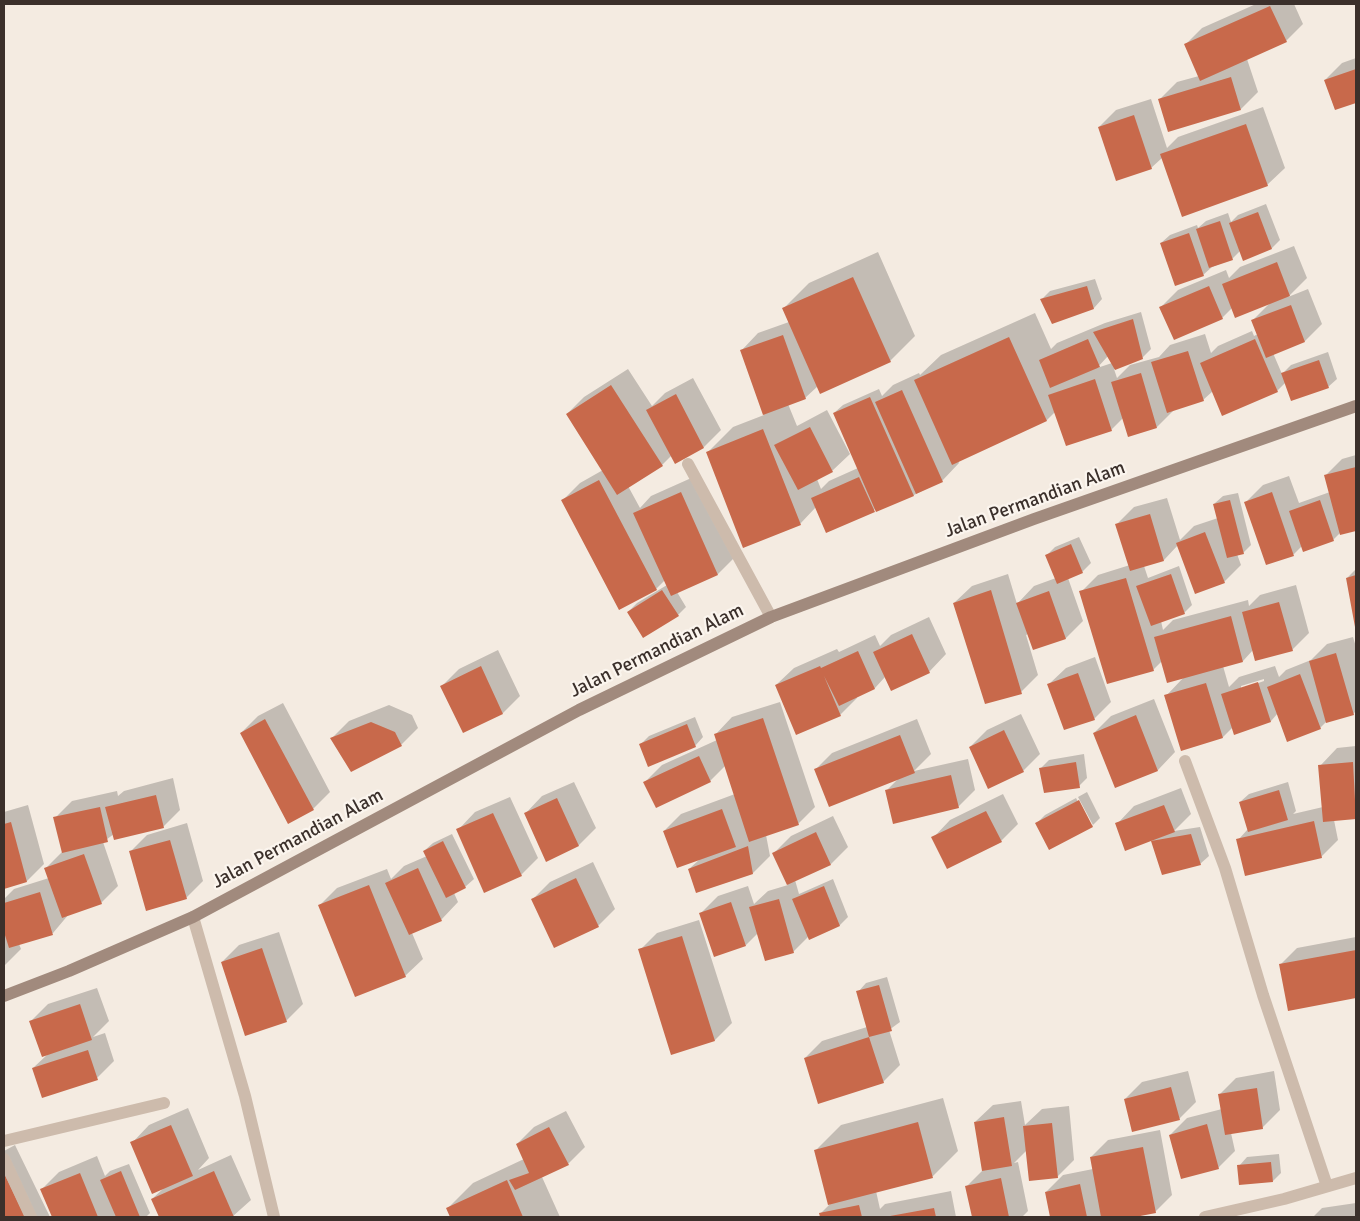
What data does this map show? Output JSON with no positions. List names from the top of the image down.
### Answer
{
  "streets": {
    "main road": ["Jalan Permandian Alam"]
  }
}
